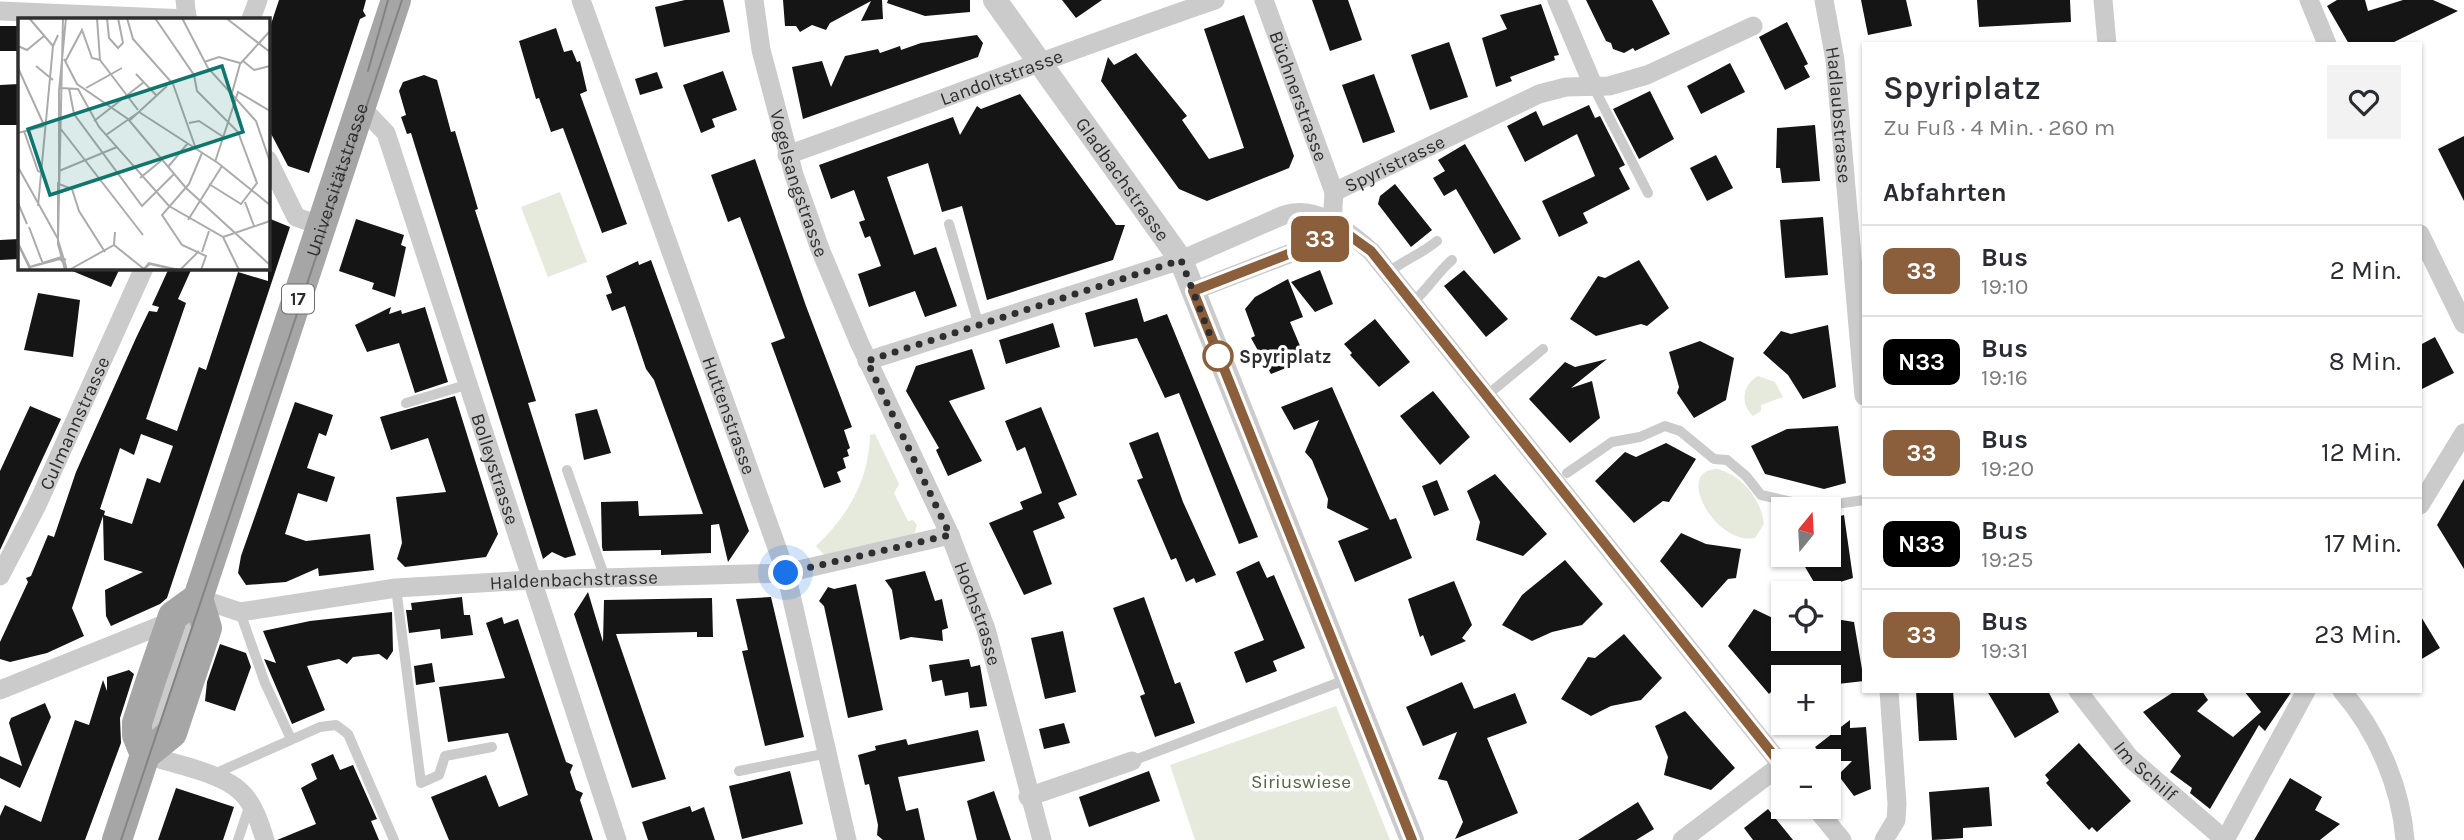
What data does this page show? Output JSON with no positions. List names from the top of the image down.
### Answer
{
  "streets": {
    "main road": ["Universitätstrasse", "17"],
    "street": [
      "Landoltstrasse",
      "Büchnerstrasse",
      "Hadlaubstrasse",
      "Spyristrasse",
      "Gladbachstrasse",
      "Vogelsangstrasse",
      "Huttenstrasse",
      "Culmannstrasse",
      "Bolleystrasse",
      "Haldenbachstrasse",
      "Hochstrasse",
      "Im Schilf"
    ]
  },
  "crossings": [
    ["Landoltstrasse", "Gladbachstrasse"],
    ["Landoltstrasse", "Vogelsangstrasse"],
    ["Büchnerstrasse", "Spyristrasse"],
    ["Universitätstrasse", "Bolleystrasse"],
    ["Universitätstrasse", "Haldenbachstrasse"],
    ["Vogelsangstrasse", "Hochstrasse"],
    ["Huttenstrasse", "Haldenbachstrasse"],
    ["Bolleystrasse", "Haldenbachstrasse"],
    ["Haldenbachstrasse", "Hochstrasse"]
  ],
  "parks": ["Siriuswiese"],
  "places": ["Spyriplatz"],
  "lines": ["bus line 33"],
  "north": "top",
  "page": {
    "on_map": "33",
    "heading": [
      ["Spyriplatz", "Zu Fuß · 4 Min. · 260 m"],
      "Abfahrten"
    ],
    "list": [
      {
        "mark": "33",
        "name": "Bus",
        "note": "19:10",
        "value": "2 Min."
      },
      {
        "mark": "N33",
        "name": "Bus",
        "note": "19:16",
        "value": "8 Min."
      },
      {
        "mark": "33",
        "name": "Bus",
        "note": "19:20",
        "value": "12 Min."
      },
      {
        "mark": "N33",
        "name": "Bus",
        "note": "19:25",
        "value": "17 Min."
      },
      {
        "mark": "33",
        "name": "Bus",
        "note": "19:31",
        "value": "23 Min."
      }
    ],
    "map_buttons": ["+", "−"]
  }
}
